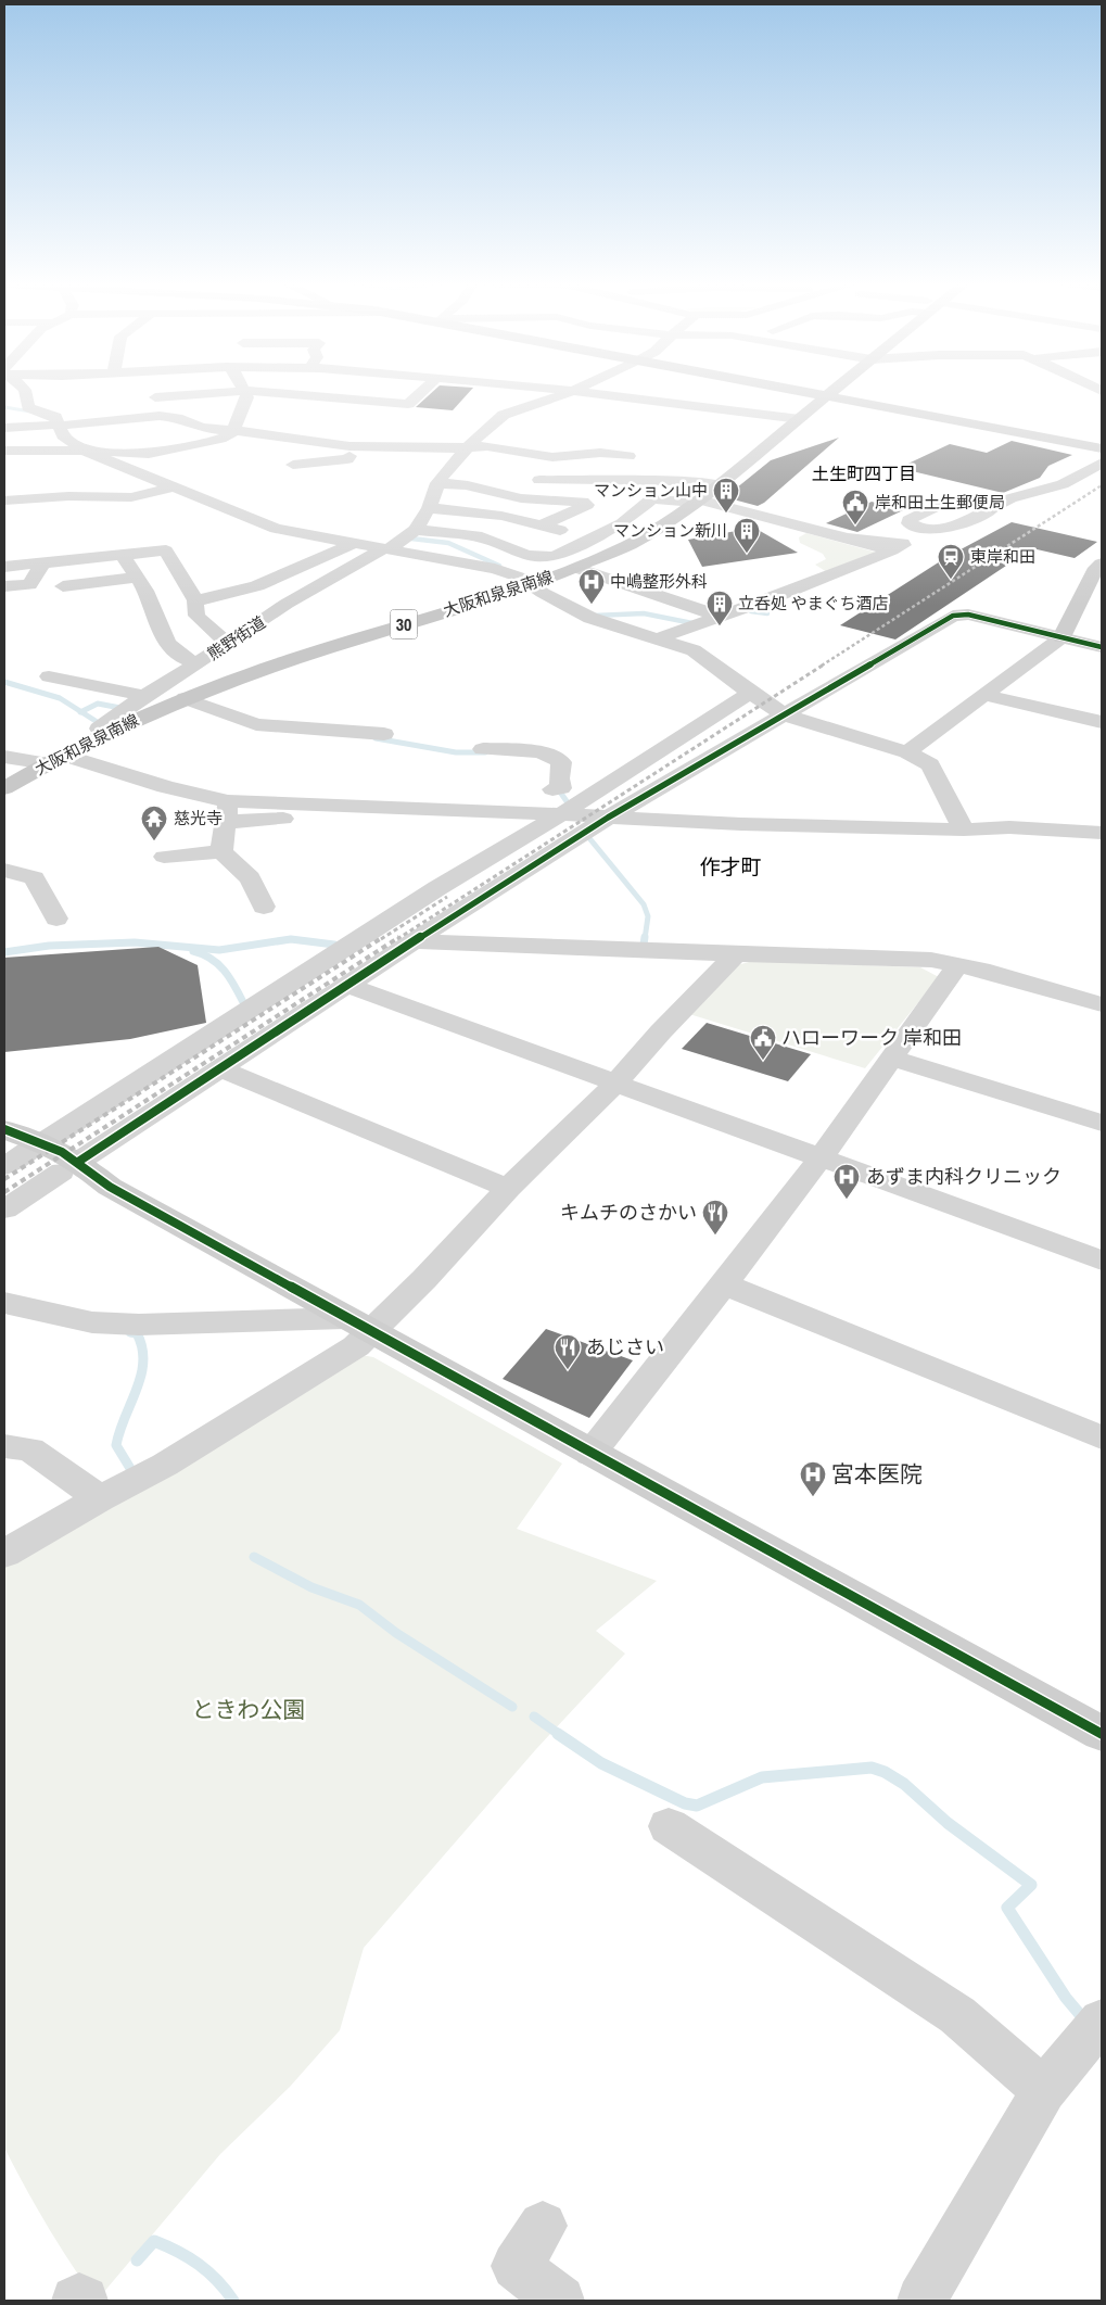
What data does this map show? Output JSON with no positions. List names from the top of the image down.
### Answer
{
  "streets": {
    "main road": ["大阪和泉泉南線", "30"],
    "street": ["熊野街道"]
  },
  "crossings": [
    ["大阪和泉泉南線", "熊野街道"]
  ],
  "districts": ["土生町四丁目", "作才町"],
  "parks": ["ときわ公園"],
  "places": {
    "building": ["マンション山中", "マンション新川", "立呑処 やまぐち酒店"],
    "public building": ["岸和田土生郵便局", "ハローワーク 岸和田"],
    "station": ["東岸和田"],
    "hospital": ["中嶋整形外科", "あずま内科クリニック", "宮本医院"],
    "temple": ["慈光寺"],
    "restaurant": ["キムチのさかい", "あじさい"]
  }
}
